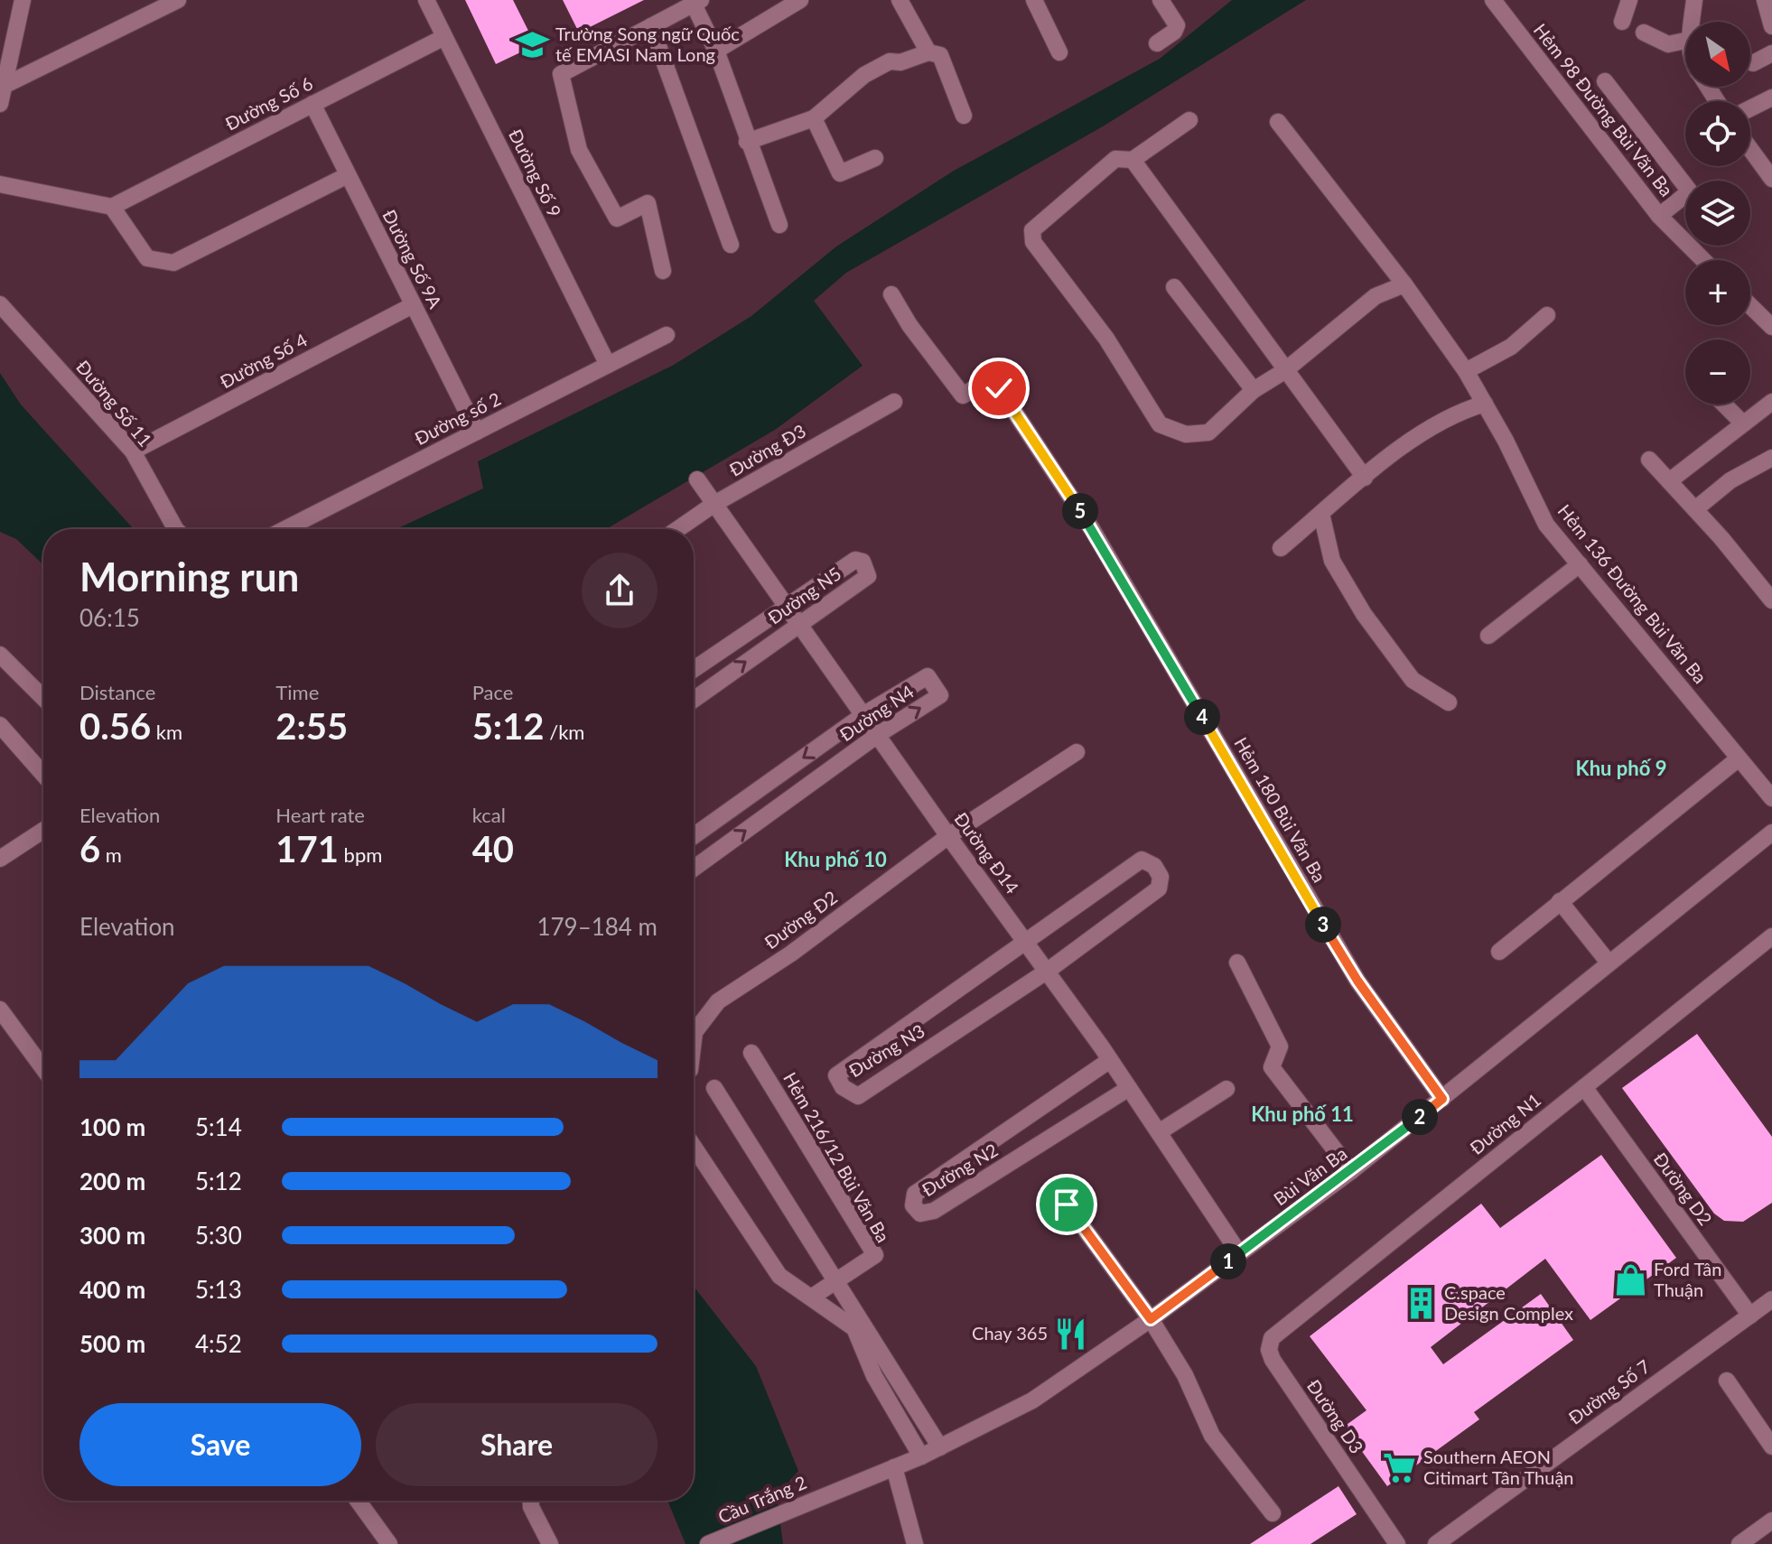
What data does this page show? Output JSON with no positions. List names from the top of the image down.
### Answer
{
  "streets": {
    "street": [
      "Đường Số 6",
      "Hẻm 98 Đường Bùi Văn Ba",
      "Đường Số 9",
      "Đường Số 9A",
      "Đường Số 4",
      "Đường Số 11",
      "Đường số 2",
      "Đường Đ3",
      "Hẻm 136 Đường Bùi Văn Ba",
      "Đường N5",
      "Đường N4",
      "Hẻm 180 Bùi Văn Ba",
      "Đường Đ14",
      "Đường Đ2",
      "Đường N3",
      "Đường N1",
      "Hẻm 216/12 Bùi Văn Ba",
      "Đường N2",
      "Bùi Văn Ba",
      "Đường D2",
      "Đường Số 7",
      "Đường D3",
      "Cầu Trắng 2"
    ]
  },
  "crossings": [
    ["Đường Số 6", "Đường Số 9"],
    ["Đường Số 6", "Đường Số 9A"],
    ["Đường Số 9", "Đường số 2"],
    ["Đường Số 9A", "Đường Số 4"],
    ["Đường Số 9A", "Đường số 2"],
    ["Đường Số 4", "Đường Số 11"],
    ["Đường Đ3", "Đường Đ14"],
    ["Đường N5", "Đường Đ14"],
    ["Đường N4", "Đường Đ14"],
    ["Hẻm 180 Bùi Văn Ba", "Bùi Văn Ba"],
    ["Đường Đ14", "Đường Đ2"],
    ["Đường Đ14", "Đường N3"],
    ["Đường Đ14", "Đường N2"],
    ["Đường Đ14", "Bùi Văn Ba"],
    ["Đường N1", "Đường D2"],
    ["Đường N1", "Đường D3"],
    ["Bùi Văn Ba", "Cầu Trắng 2"],
    ["Đường D2", "Đường Số 7"]
  ],
  "districts": ["Khu phố 9", "Khu phố 10", "Khu phố 11"],
  "places": {
    "school or university": ["Trường Song ngữ Quốc tế EMASI Nam Long"],
    "shop": ["Ford Tân Thuận"],
    "building": ["C.space Design Complex"],
    "restaurant": ["Chay 365"],
    "supermarket": ["Southern AEON Citimart Tân Thuận"]
  },
  "north": "bottom right",
  "page": {
    "map_buttons": ["+", "−"],
    "pins": [
      "5",
      "4",
      "3",
      "2",
      "1"
    ],
    "heading": ["Morning run", "06:15"],
    "stats": [
      ["Distance", "0.56 km"],
      ["Time", "2:55"],
      ["Pace", "5:12 /km"],
      ["Elevation", "6 m"],
      ["Heart rate", "171 bpm"],
      ["kcal", "40"]
    ],
    "chart": ["Elevation", "179–184 m"],
    "list": [
      {
        "name": "100 m",
        "note": "5:14"
      },
      {
        "name": "200 m",
        "note": "5:12"
      },
      {
        "name": "300 m",
        "note": "5:30"
      },
      {
        "name": "400 m",
        "note": "5:13"
      },
      {
        "name": "500 m",
        "note": "4:52"
      }
    ],
    "buttons": ["Save", "Share"]
  }
}
